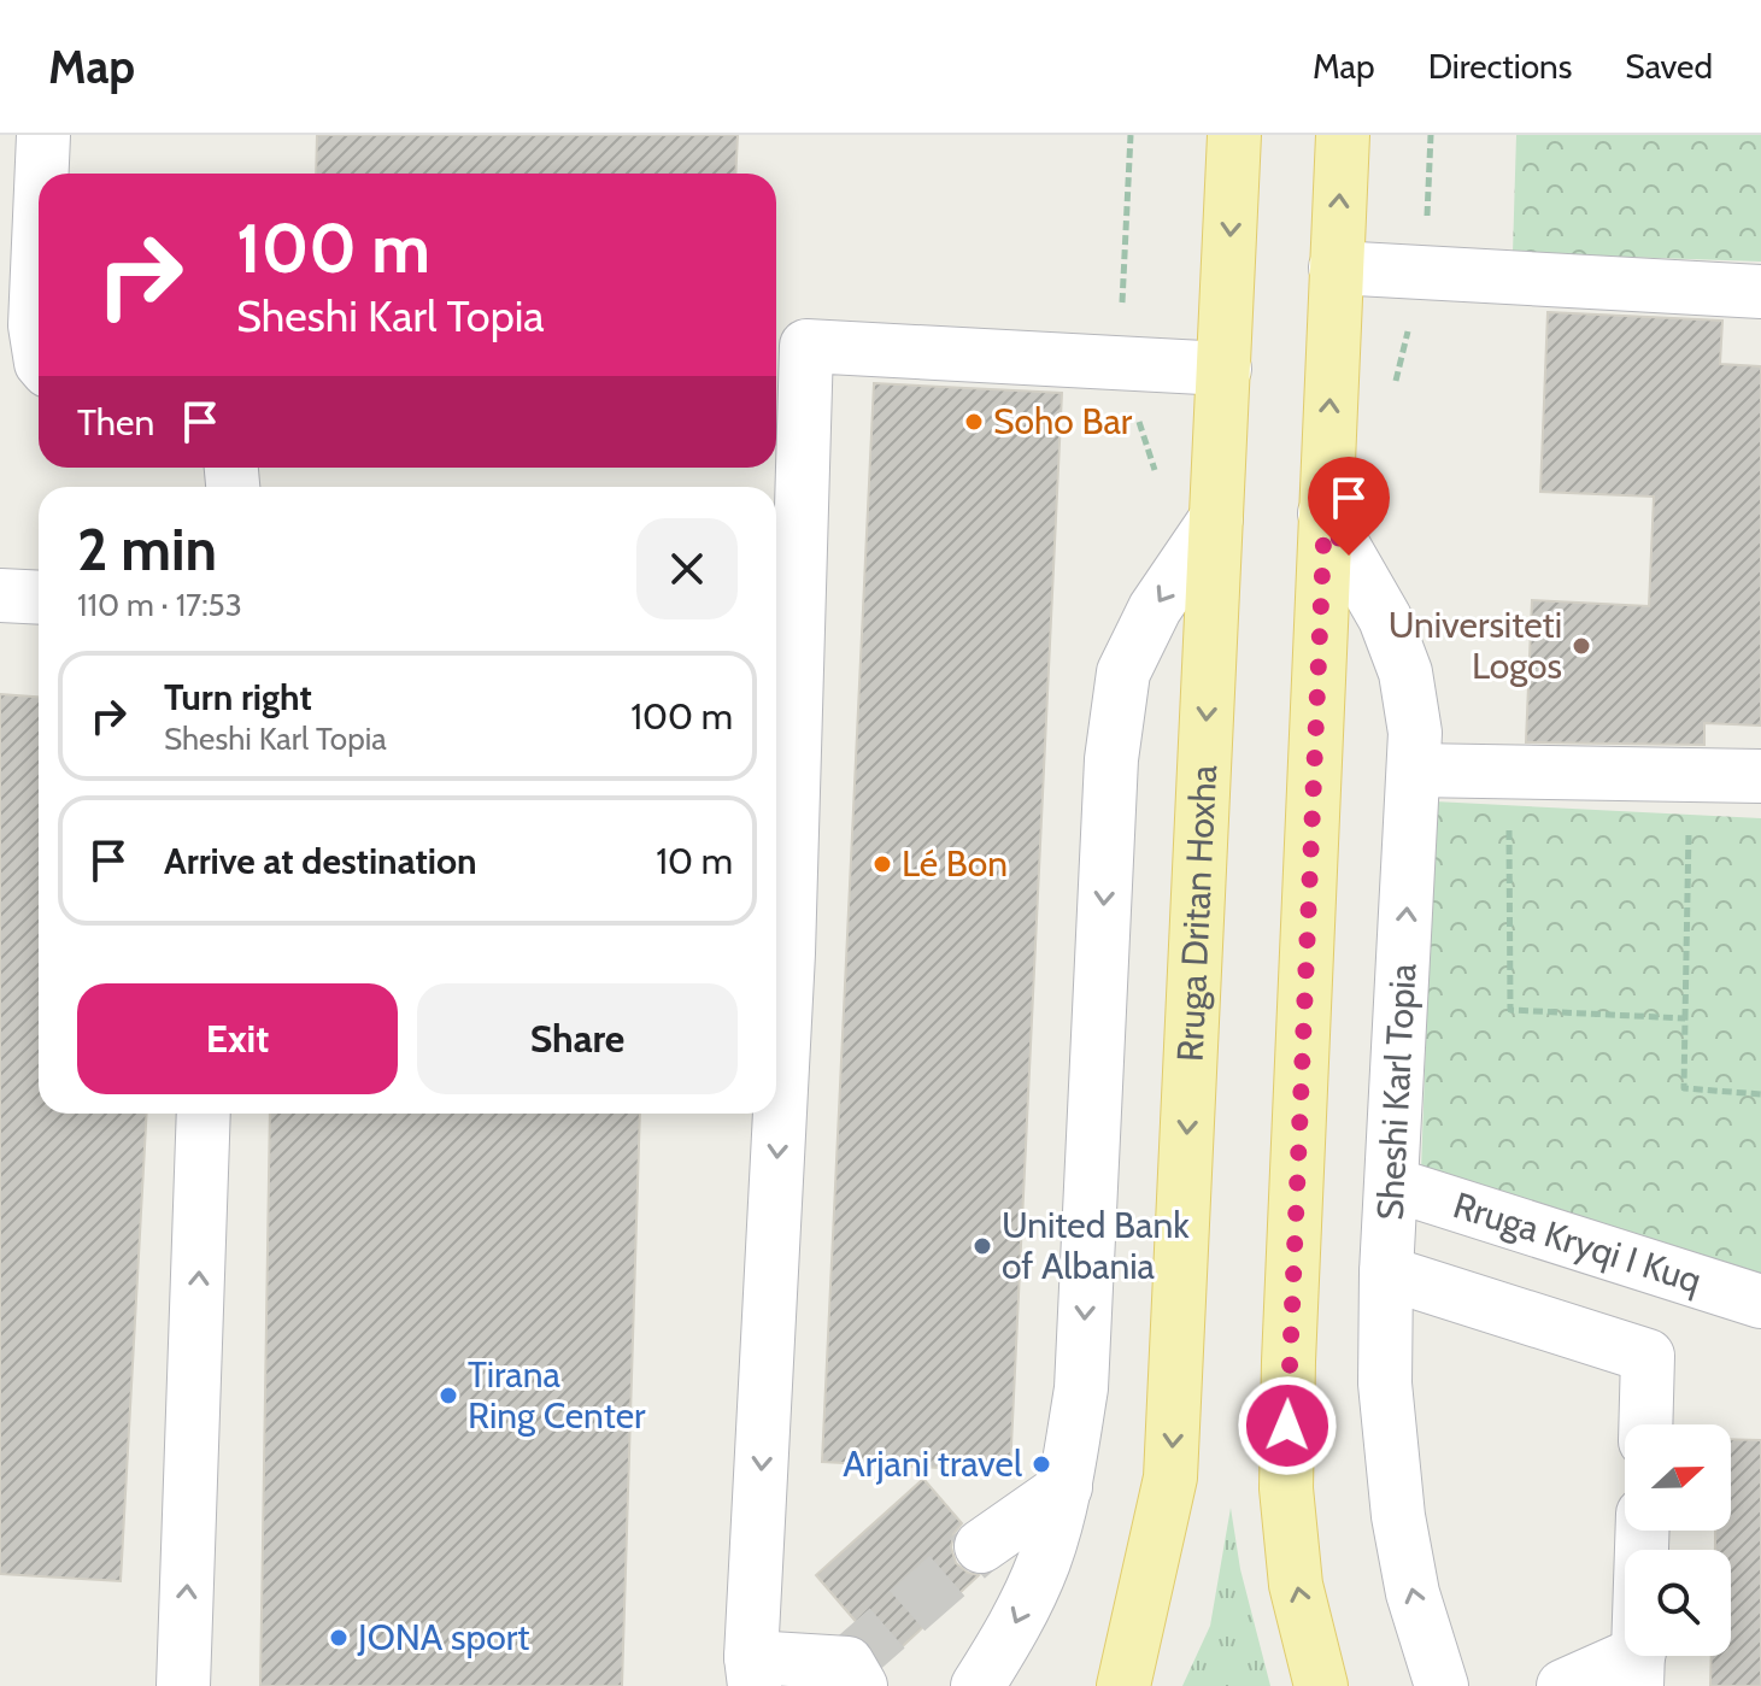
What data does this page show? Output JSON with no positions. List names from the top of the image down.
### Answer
{
  "streets": {
    "main road": ["Rruga Dritan Hoxha"],
    "street": ["Sheshi Karl Topia", "Rruga Kryqi I Kuq"]
  },
  "crossings": [
    ["Sheshi Karl Topia", "Rruga Kryqi I Kuq"]
  ],
  "places": [
    "Soho Bar",
    "Universiteti Logos",
    "Lé Bon",
    "United Bank of Albania",
    "Tirana Ring Center",
    "Arjani travel",
    "JONA sport"
  ],
  "north": "right",
  "page": {
    "header": "Map",
    "nav": ["Map", "Directions", "Saved"],
    "turn": ["100 m", "Sheshi Karl Topia"],
    "then": "Then",
    "heading": ["2 min", "110 m · 17:53"],
    "list": [
      {
        "name": "Turn right",
        "note": "Sheshi Karl Topia",
        "value": "100 m"
      },
      {
        "name": "Arrive at destination",
        "value": "10 m"
      }
    ],
    "buttons": ["Exit", "Share"]
  }
}
